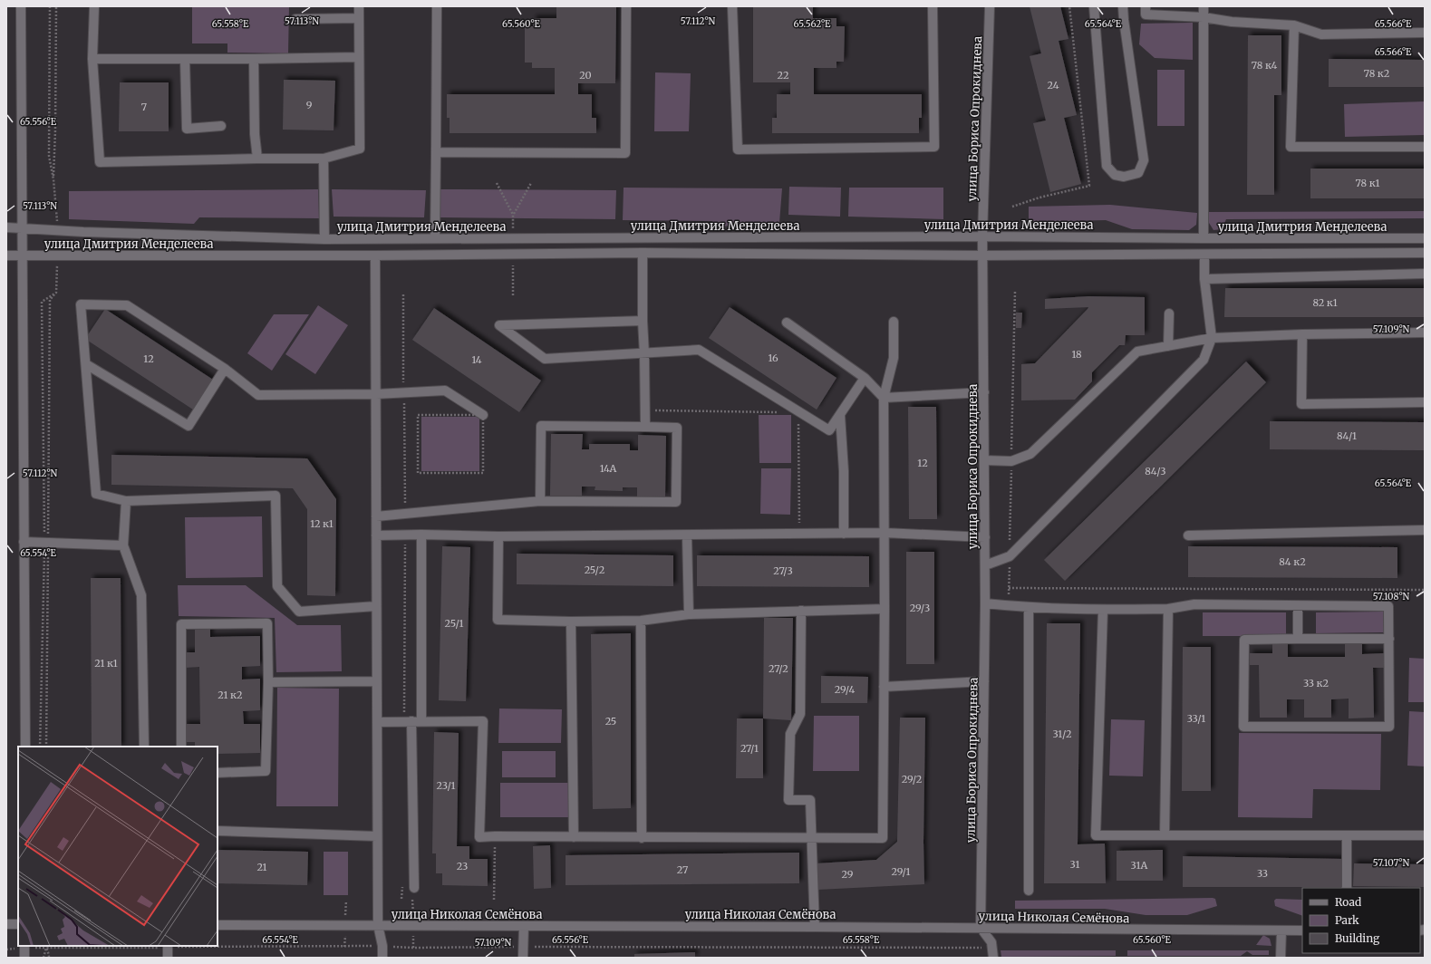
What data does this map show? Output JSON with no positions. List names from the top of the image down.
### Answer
{
  "streets": {
    "street": ["улица Бориса Опрокиднева", "улица Дмитрия Менделеева", "улица Николая Семёнова"]
  },
  "crossings": [
    ["улица Бориса Опрокиднева", "улица Дмитрия Менделеева"],
    ["улица Бориса Опрокиднева", "улица Николая Семёнова"]
  ],
  "house_numbers": [
    "78 к4",
    "78 к2",
    "20",
    "22",
    "24",
    "9",
    "7",
    "78 к1",
    "82 к1",
    "18",
    "16",
    "12",
    "14",
    "84/1",
    "12",
    "14А",
    "84/3",
    "12 к1",
    "84 к2",
    "25/2",
    "27/3",
    "29/3",
    "25/1",
    "21 к1",
    "27/2",
    "33 к2",
    "29/4",
    "21 к2",
    "33/1",
    "25",
    "31/2",
    "27/1",
    "29/2",
    "23/1",
    "31",
    "31А",
    "23",
    "21",
    "27",
    "29/1",
    "33",
    "29"
  ],
  "legend": ["Road", "Park", "Building"],
  "coordinates": [
    "57.113°N",
    "57.112°N",
    "65.566°E",
    "65.558°E",
    "65.560°E",
    "65.562°E",
    "65.564°E",
    "65.556°E",
    "57.109°N",
    "65.554°E",
    "57.108°N",
    "57.107°N"
  ]
}
